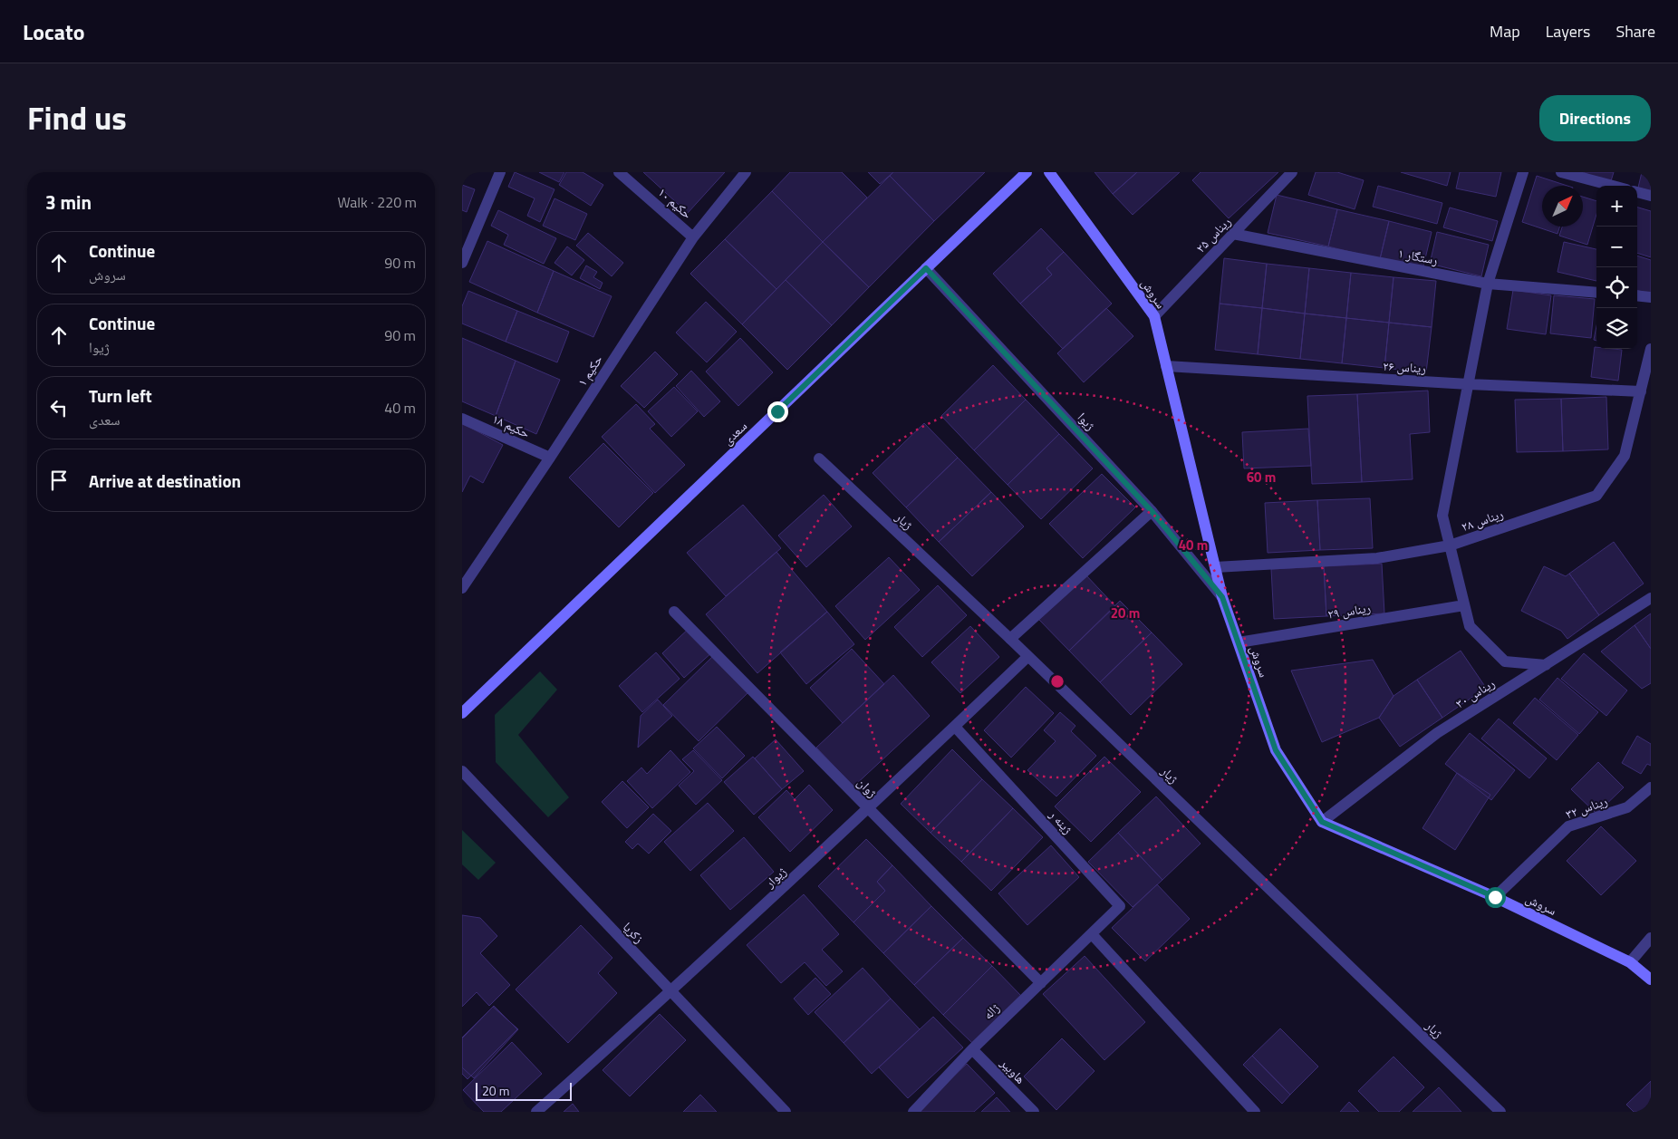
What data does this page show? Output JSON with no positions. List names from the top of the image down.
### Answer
{
  "streets": {
    "street": [
      "حکیم ۱۰",
      "ریناس ۲۵",
      "رستگار ۱",
      "سروش",
      "ریناس ۲۶",
      "حکیم ۱",
      "ژیوا",
      "حکیم ۱۸",
      "سعدی",
      "ریناس ۲۸",
      "ژیار",
      "ریناس ۲۹",
      "ریناس ۳۰",
      "ژوان",
      "ریناس ۳۲",
      "ژینه ر",
      "ژیوار",
      "زکریا",
      "ژاله",
      "هاوبیر"
    ]
  },
  "crossings": [
    ["حکیم ۱۰", "حکیم ۱"],
    ["ریناس ۲۵", "رستگار ۱"],
    ["ریناس ۲۵", "سروش"],
    ["سروش", "ریناس ۲۶"],
    ["سروش", "ژیوا"],
    ["سروش", "ریناس ۲۸"],
    ["سروش", "ریناس ۲۹"],
    ["سروش", "ریناس ۳۰"],
    ["سروش", "ریناس ۳۲"],
    ["ریناس ۲۶", "ریناس ۲۸"],
    ["حکیم ۱", "حکیم ۱۸"],
    ["ژیوا", "سعدی"],
    ["ژیار", "ژیوار"],
    ["ژوان", "ژیوار"],
    ["ژوان", "ژاله"],
    ["ژینه ر", "ژیوار"],
    ["ژینه ر", "ژاله"],
    ["ژیوار", "زکریا"],
    ["ژاله", "هاوبیر"]
  ],
  "scale_bar": "20 m",
  "north": "top right",
  "page": {
    "header": "Locato",
    "nav": ["Map", "Layers", "Share"],
    "title": "Find us",
    "buttons": "Directions",
    "heading": ["3 min", "Walk · 220 m"],
    "map_buttons": ["+", "−"],
    "list": [
      ["Continue", "سروش", "90 m"],
      ["Continue", "ژیوا", "90 m"],
      ["Turn left", "سعدی", "40 m"],
      "Arrive at destination"
    ],
    "scale": "20 m"
  },
  "rings": ["60 m", "40 m", "20 m"]
}
